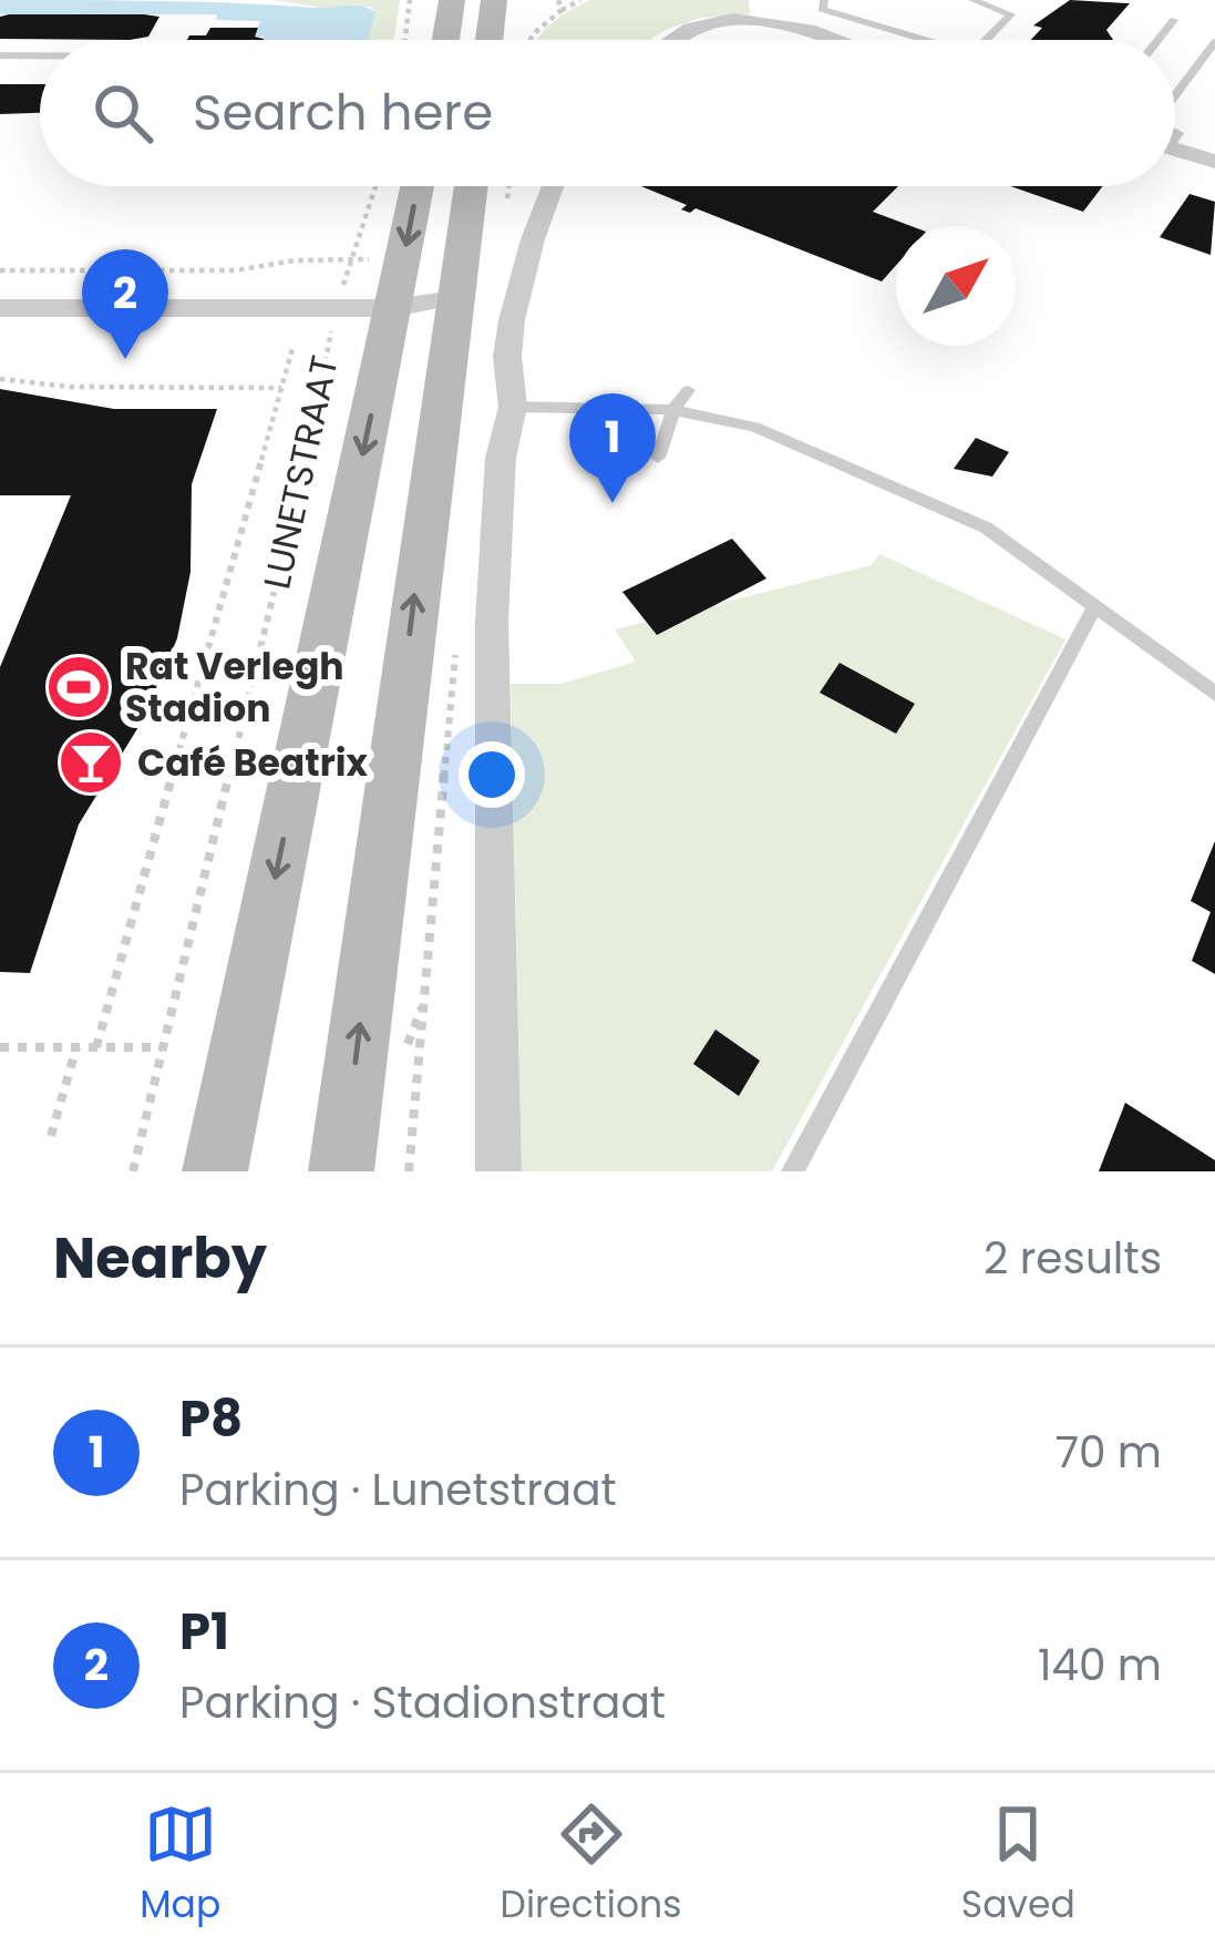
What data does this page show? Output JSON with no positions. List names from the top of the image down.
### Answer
{
  "streets": {
    "main road": ["LUNETSTRAAT"]
  },
  "places": {
    "sports": ["Rat Verlegh Stadion"],
    "bar": ["Café Beatrix"]
  },
  "north": "top right",
  "page": {
    "search": "Search here",
    "pins": ["2", "1"],
    "heading": ["Nearby", "2 results"],
    "list": [
      {
        "mark": "1",
        "name": "P8",
        "note": "Parking · Lunetstraat",
        "value": "70 m"
      },
      {
        "mark": "2",
        "name": "P1",
        "note": "Parking · Stadionstraat",
        "value": "140 m"
      }
    ],
    "nav": ["Map", "Directions", "Saved"]
  }
}
